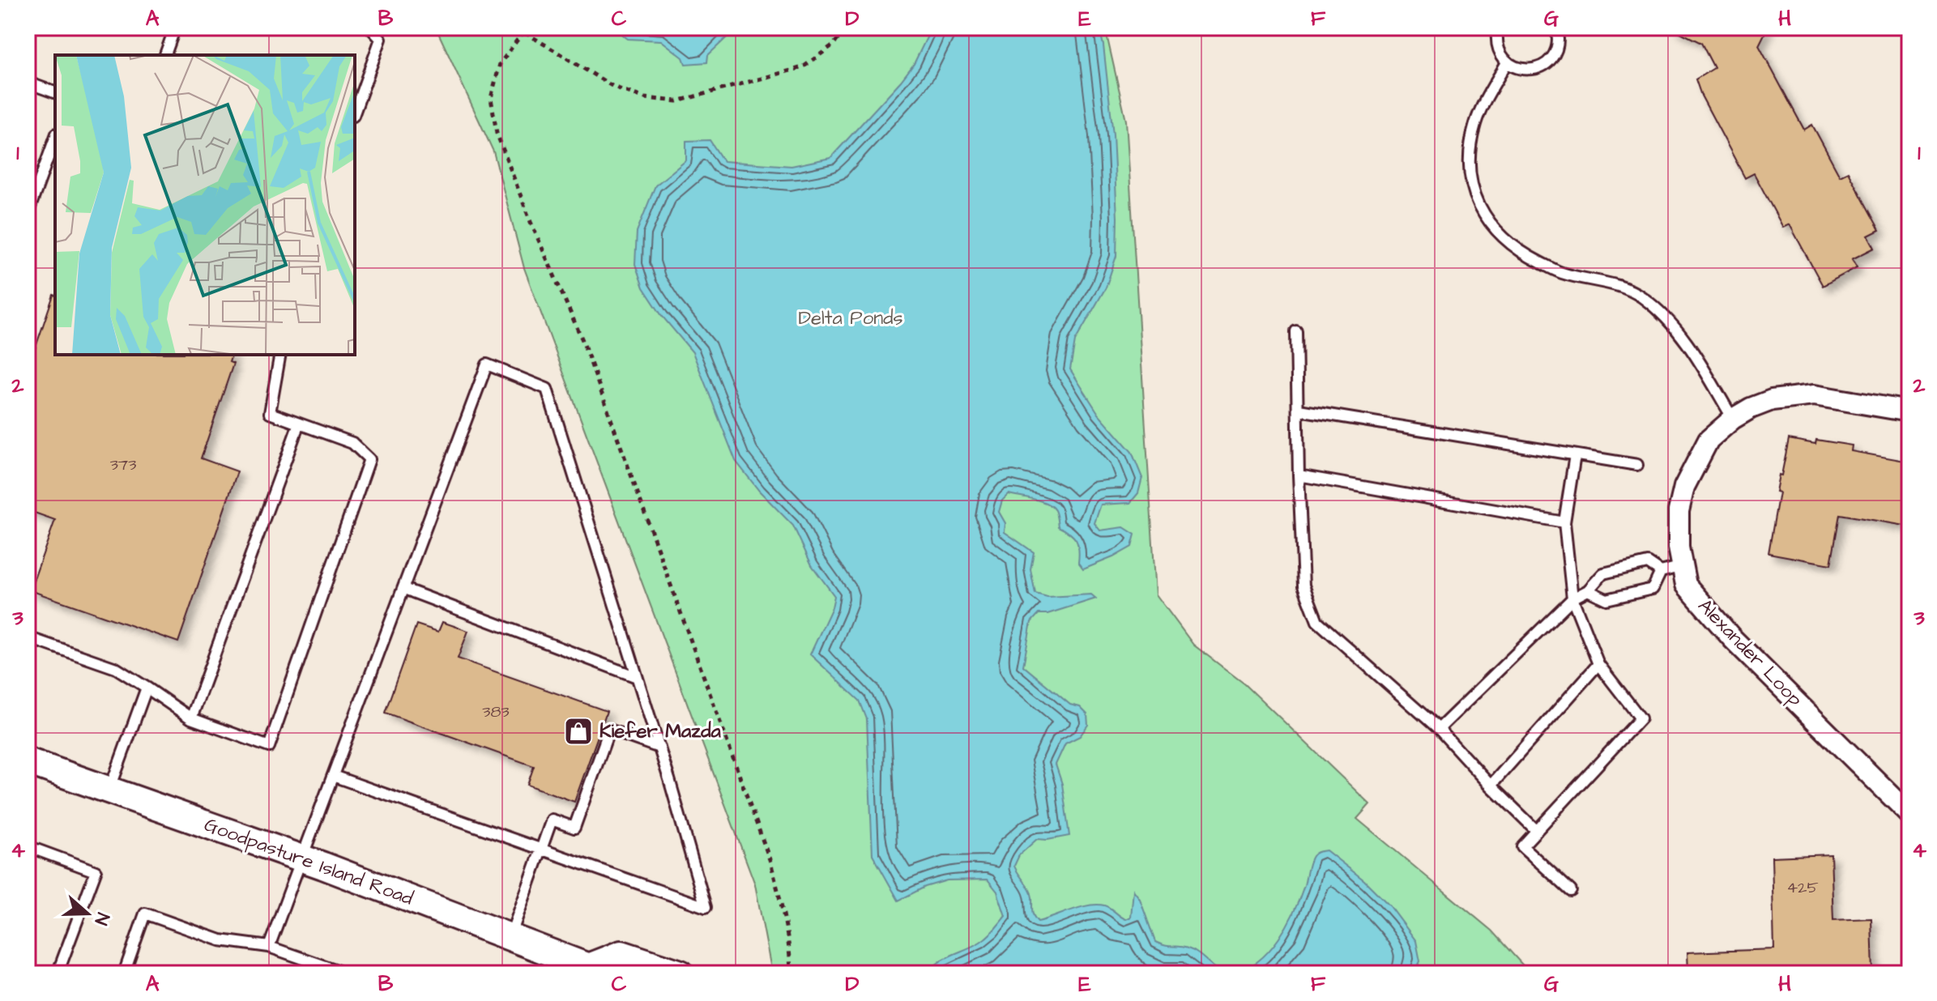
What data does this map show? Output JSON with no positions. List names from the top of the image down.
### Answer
{
  "streets": {
    "main road": ["Goodpasture Island Road"],
    "street": ["Alexander Loop"]
  },
  "parks": ["Delta Ponds"],
  "places": {
    "shop": ["Kiefer Mazda"]
  },
  "house_numbers": ["373", "383", "425"],
  "north": "right",
  "grid": {
    "columns": [
      "A",
      "B",
      "C",
      "D",
      "E",
      "F",
      "G",
      "H"
    ],
    "rows": [
      "1",
      "2",
      "3",
      "4"
    ]
  }
}
